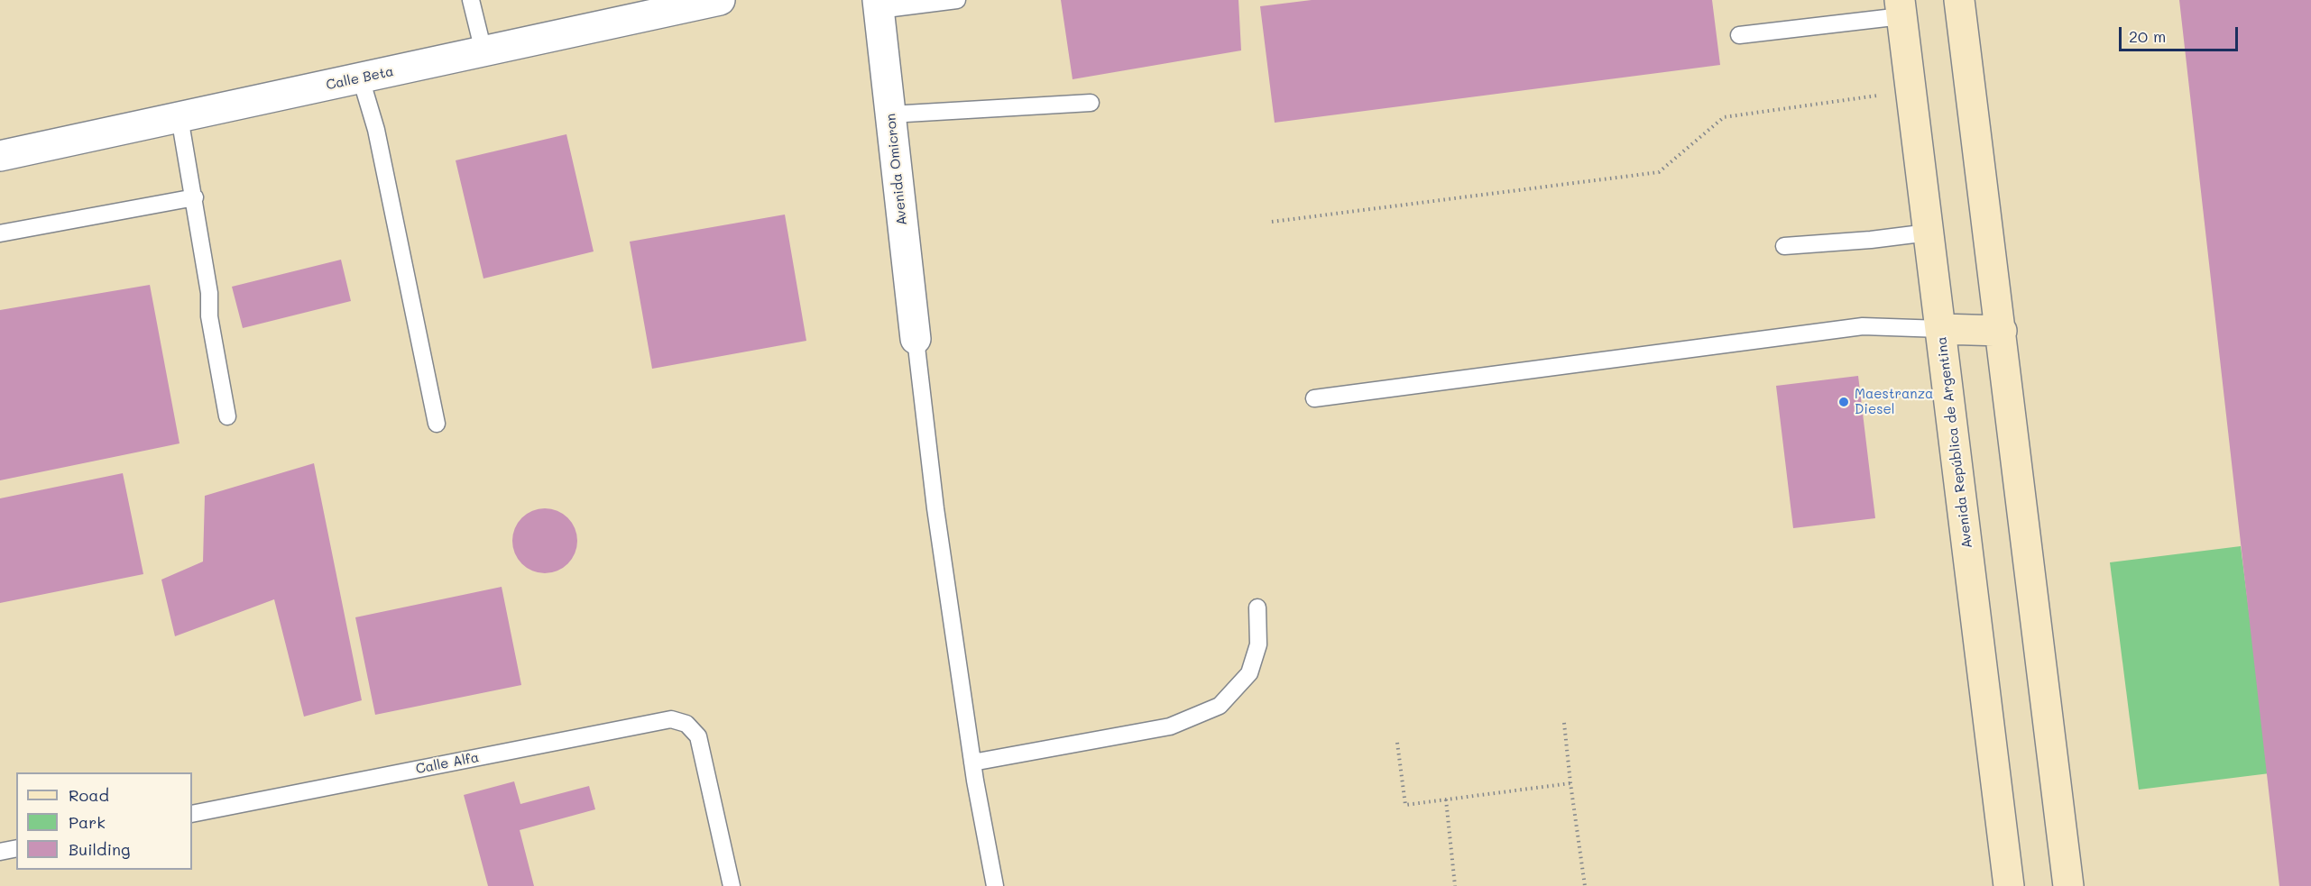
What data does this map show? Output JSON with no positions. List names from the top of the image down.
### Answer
{
  "streets": {
    "main road": ["Avenida República de Argentina"],
    "street": ["Calle Beta", "Avenida Omicron"],
    "lane": ["Calle Alfa"]
  },
  "places": ["Maestranza Diesel"],
  "legend": ["Road", "Park", "Building"],
  "scale_bar": "20 m"
}
